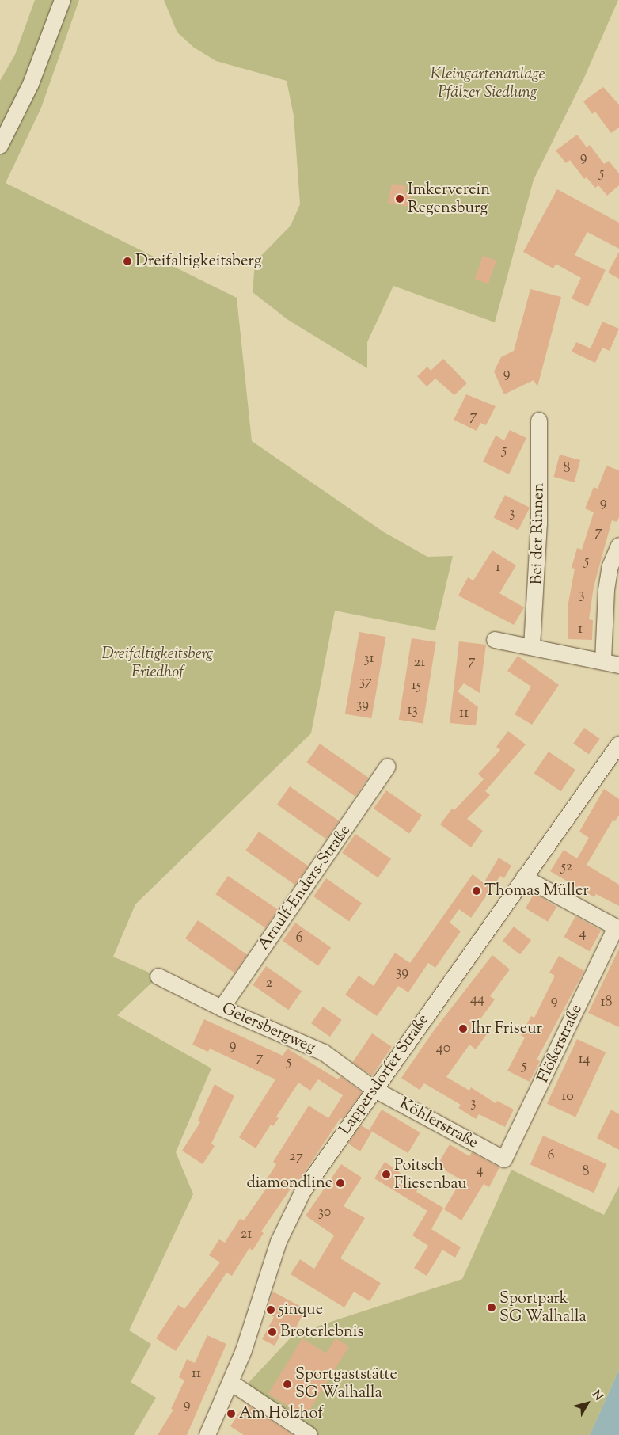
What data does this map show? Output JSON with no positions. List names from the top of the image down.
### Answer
{
  "streets": {
    "street": [
      "Bei der Rinnen",
      "Arnulf-Enders-Straße",
      "Geiersbergweg",
      "Flößerstraße",
      "Lappersdorfer Straße",
      "Köhlerstraße"
    ]
  },
  "crossings": [
    ["Arnulf-Enders-Straße", "Geiersbergweg"],
    ["Geiersbergweg", "Lappersdorfer Straße"],
    ["Geiersbergweg", "Köhlerstraße"],
    ["Flößerstraße", "Köhlerstraße"],
    ["Lappersdorfer Straße", "Köhlerstraße"]
  ],
  "parks": ["Kleingartenanlage Pfälzer Siedlung", "Dreifaltigkeitsberg Friedhof"],
  "places": [
    "Imkerverein Regensburg",
    "Dreifaltigkeitsberg",
    "Thomas Müller",
    "Ihr Friseur",
    "Poitsch Fliesenbau",
    "diamondline",
    "Sportpark SG Walhalla",
    "5inque",
    "Broterlebnis",
    "Sportgaststätte SG Walhalla",
    "Am Holzhof"
  ],
  "house_numbers": [
    "9",
    "5",
    "9",
    "7",
    "5",
    "8",
    "9",
    "3",
    "7",
    "5",
    "1",
    "3",
    "1",
    "31",
    "7",
    "21",
    "37",
    "15",
    "39",
    "13",
    "11",
    "52",
    "4",
    "6",
    "39",
    "2",
    "44",
    "9",
    "18",
    "9",
    "40",
    "7",
    "14",
    "5",
    "5",
    "10",
    "3",
    "6",
    "27",
    "4",
    "8",
    "30",
    "21",
    "11",
    "9"
  ],
  "north": "top right"
}
